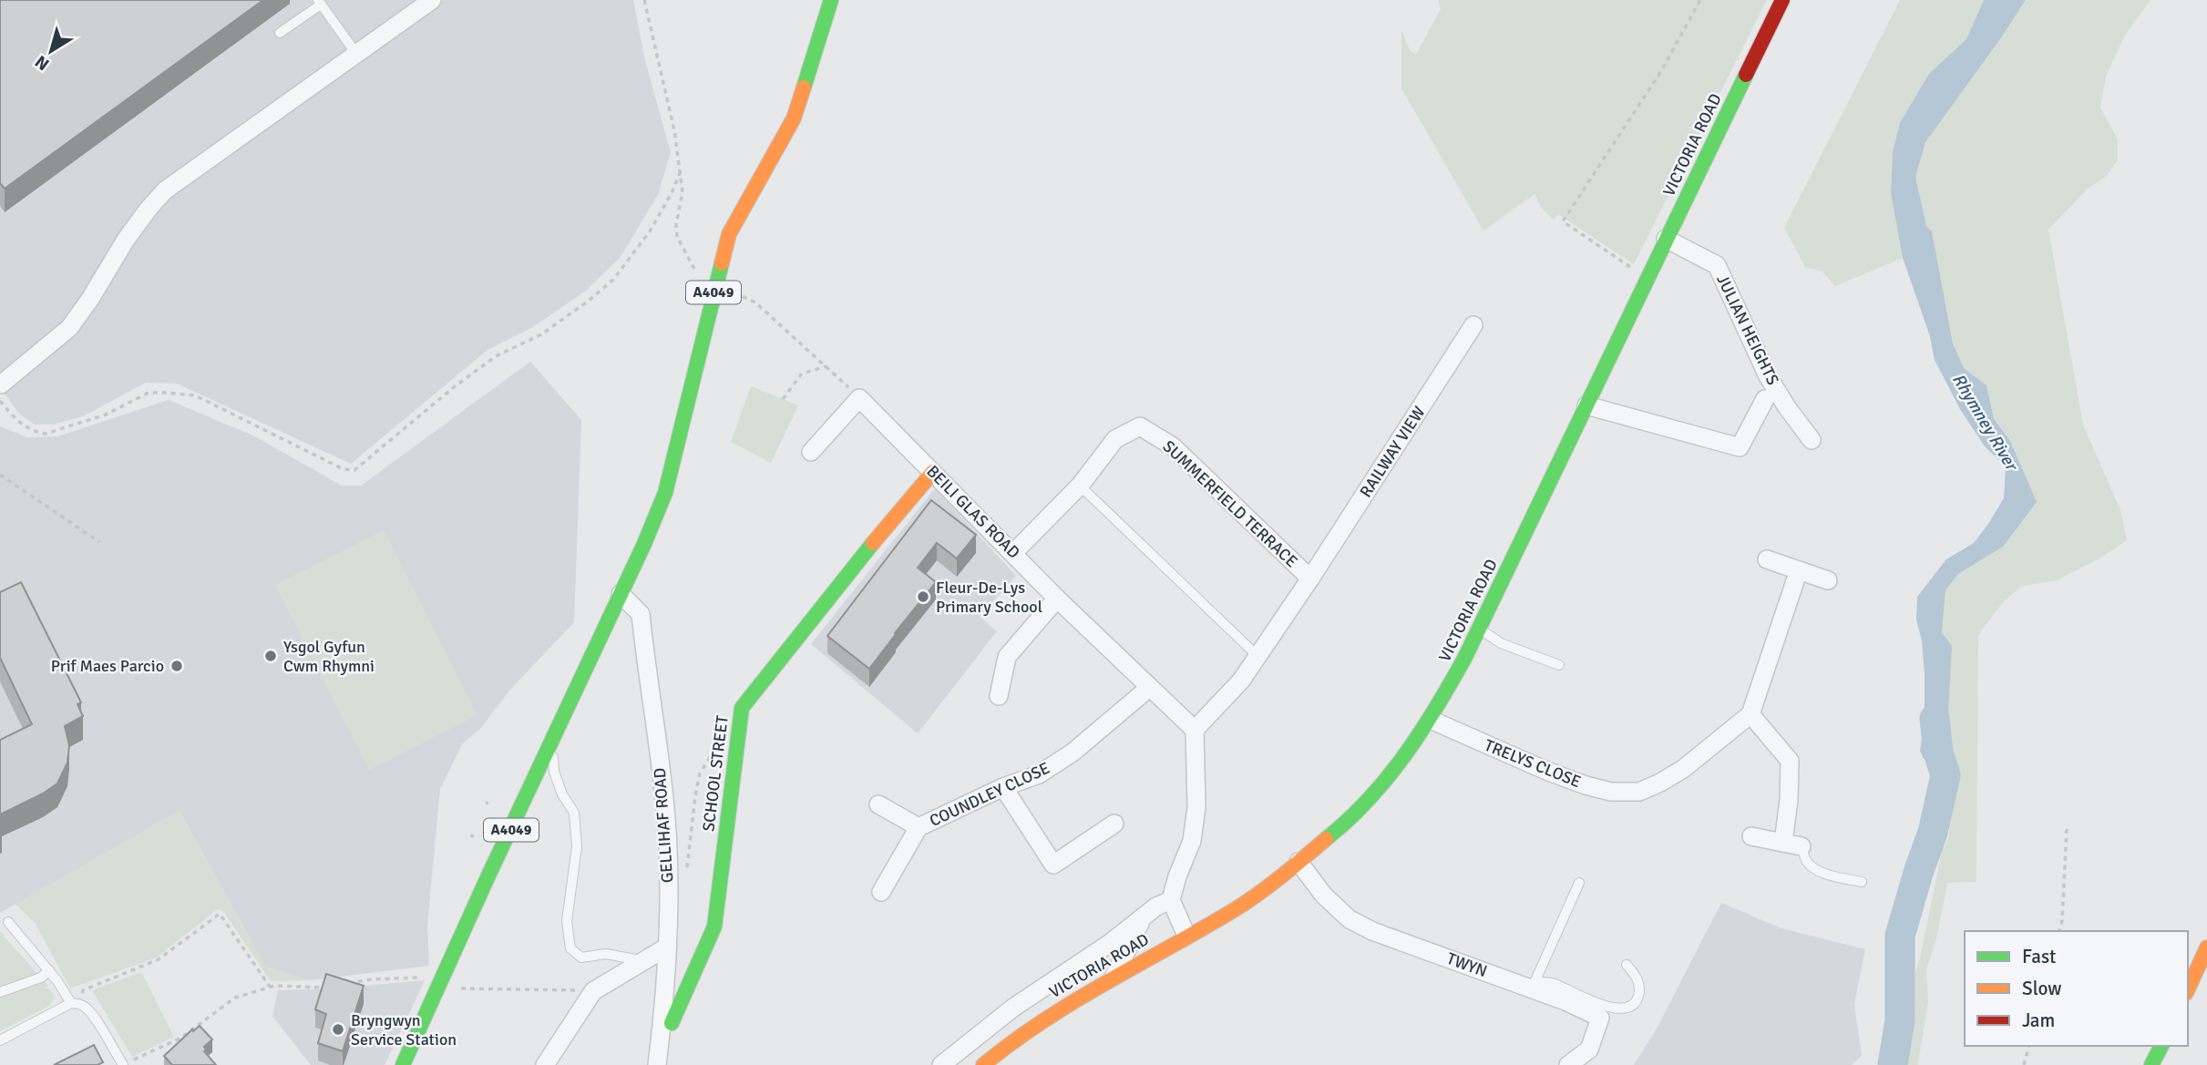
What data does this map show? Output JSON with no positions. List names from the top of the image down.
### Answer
{
  "streets": {
    "main road": ["VICTORIA ROAD", "A4049", "SCHOOL STREET"],
    "street": [
      "JULIAN HEIGHTS",
      "RAILWAY VIEW",
      "SUMMERFIELD TERRACE",
      "BEILI GLAS ROAD",
      "TRELYS CLOSE",
      "COUNDLEY CLOSE",
      "GELLIHAF ROAD",
      "TWYN"
    ]
  },
  "crossings": [
    ["VICTORIA ROAD", "JULIAN HEIGHTS"],
    ["VICTORIA ROAD", "TRELYS CLOSE"],
    ["VICTORIA ROAD", "TWYN"],
    ["A4049", "GELLIHAF ROAD"],
    ["RAILWAY VIEW", "SUMMERFIELD TERRACE"],
    ["RAILWAY VIEW", "BEILI GLAS ROAD"],
    ["SUMMERFIELD TERRACE", "BEILI GLAS ROAD"],
    ["BEILI GLAS ROAD", "SCHOOL STREET"],
    ["BEILI GLAS ROAD", "COUNDLEY CLOSE"]
  ],
  "water": ["Rhymney River"],
  "places": [
    "Fleur-De-Lys Primary School",
    "Ysgol Gyfun Cwm Rhymni",
    "Prif Maes Parcio",
    "Bryngwyn Service Station"
  ],
  "legend": ["Fast", "Slow", "Jam"],
  "north": "bottom left"
}
